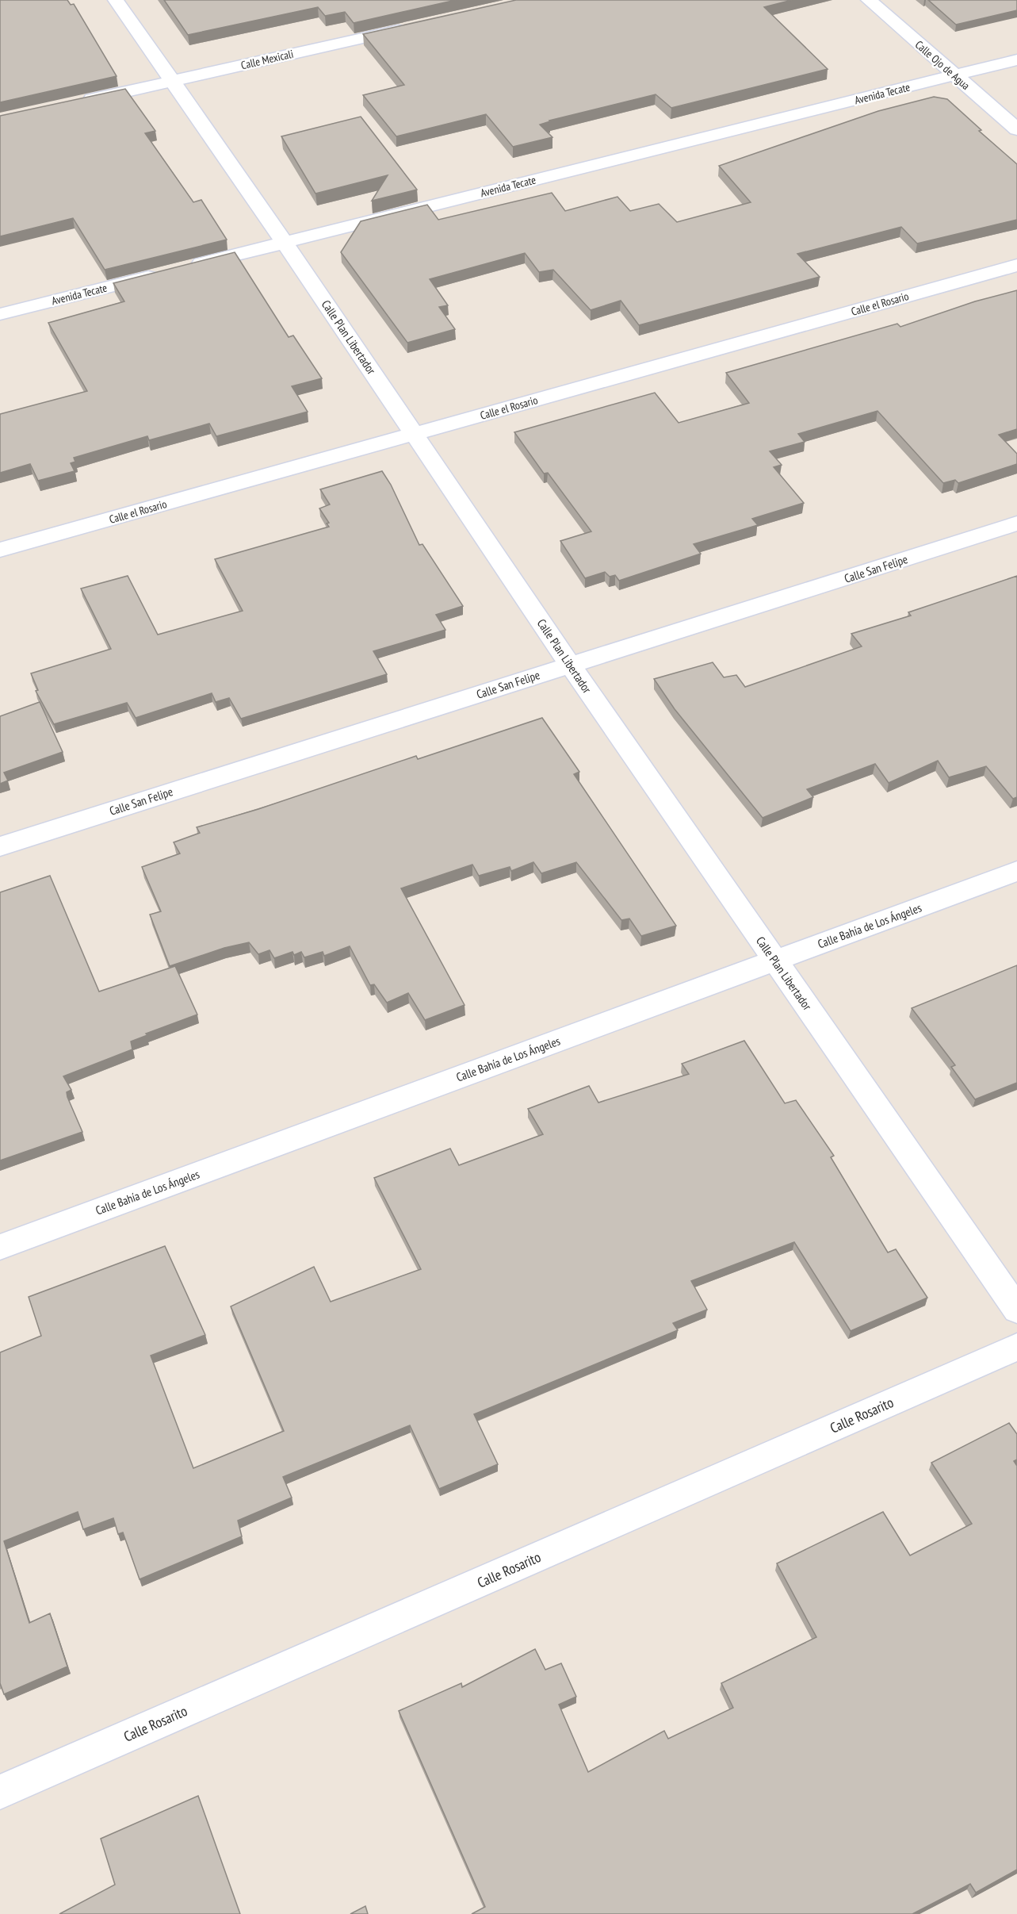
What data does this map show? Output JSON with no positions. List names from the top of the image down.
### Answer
{
  "streets": {
    "street": [
      "Calle Mexicali",
      "Calle Ojo de Agua",
      "Avenida Tecate",
      "Calle el Rosario",
      "Calle Plan Libertador",
      "Calle San Felipe",
      "Calle Bahía de Los Ángeles",
      "Calle Rosarito"
    ]
  },
  "crossings": [
    ["Calle Mexicali", "Calle Plan Libertador"],
    ["Calle Ojo de Agua", "Avenida Tecate"],
    ["Avenida Tecate", "Calle Plan Libertador"],
    ["Calle el Rosario", "Calle Plan Libertador"],
    ["Calle Plan Libertador", "Calle San Felipe"],
    ["Calle Plan Libertador", "Calle Bahía de Los Ángeles"]
  ]
}
